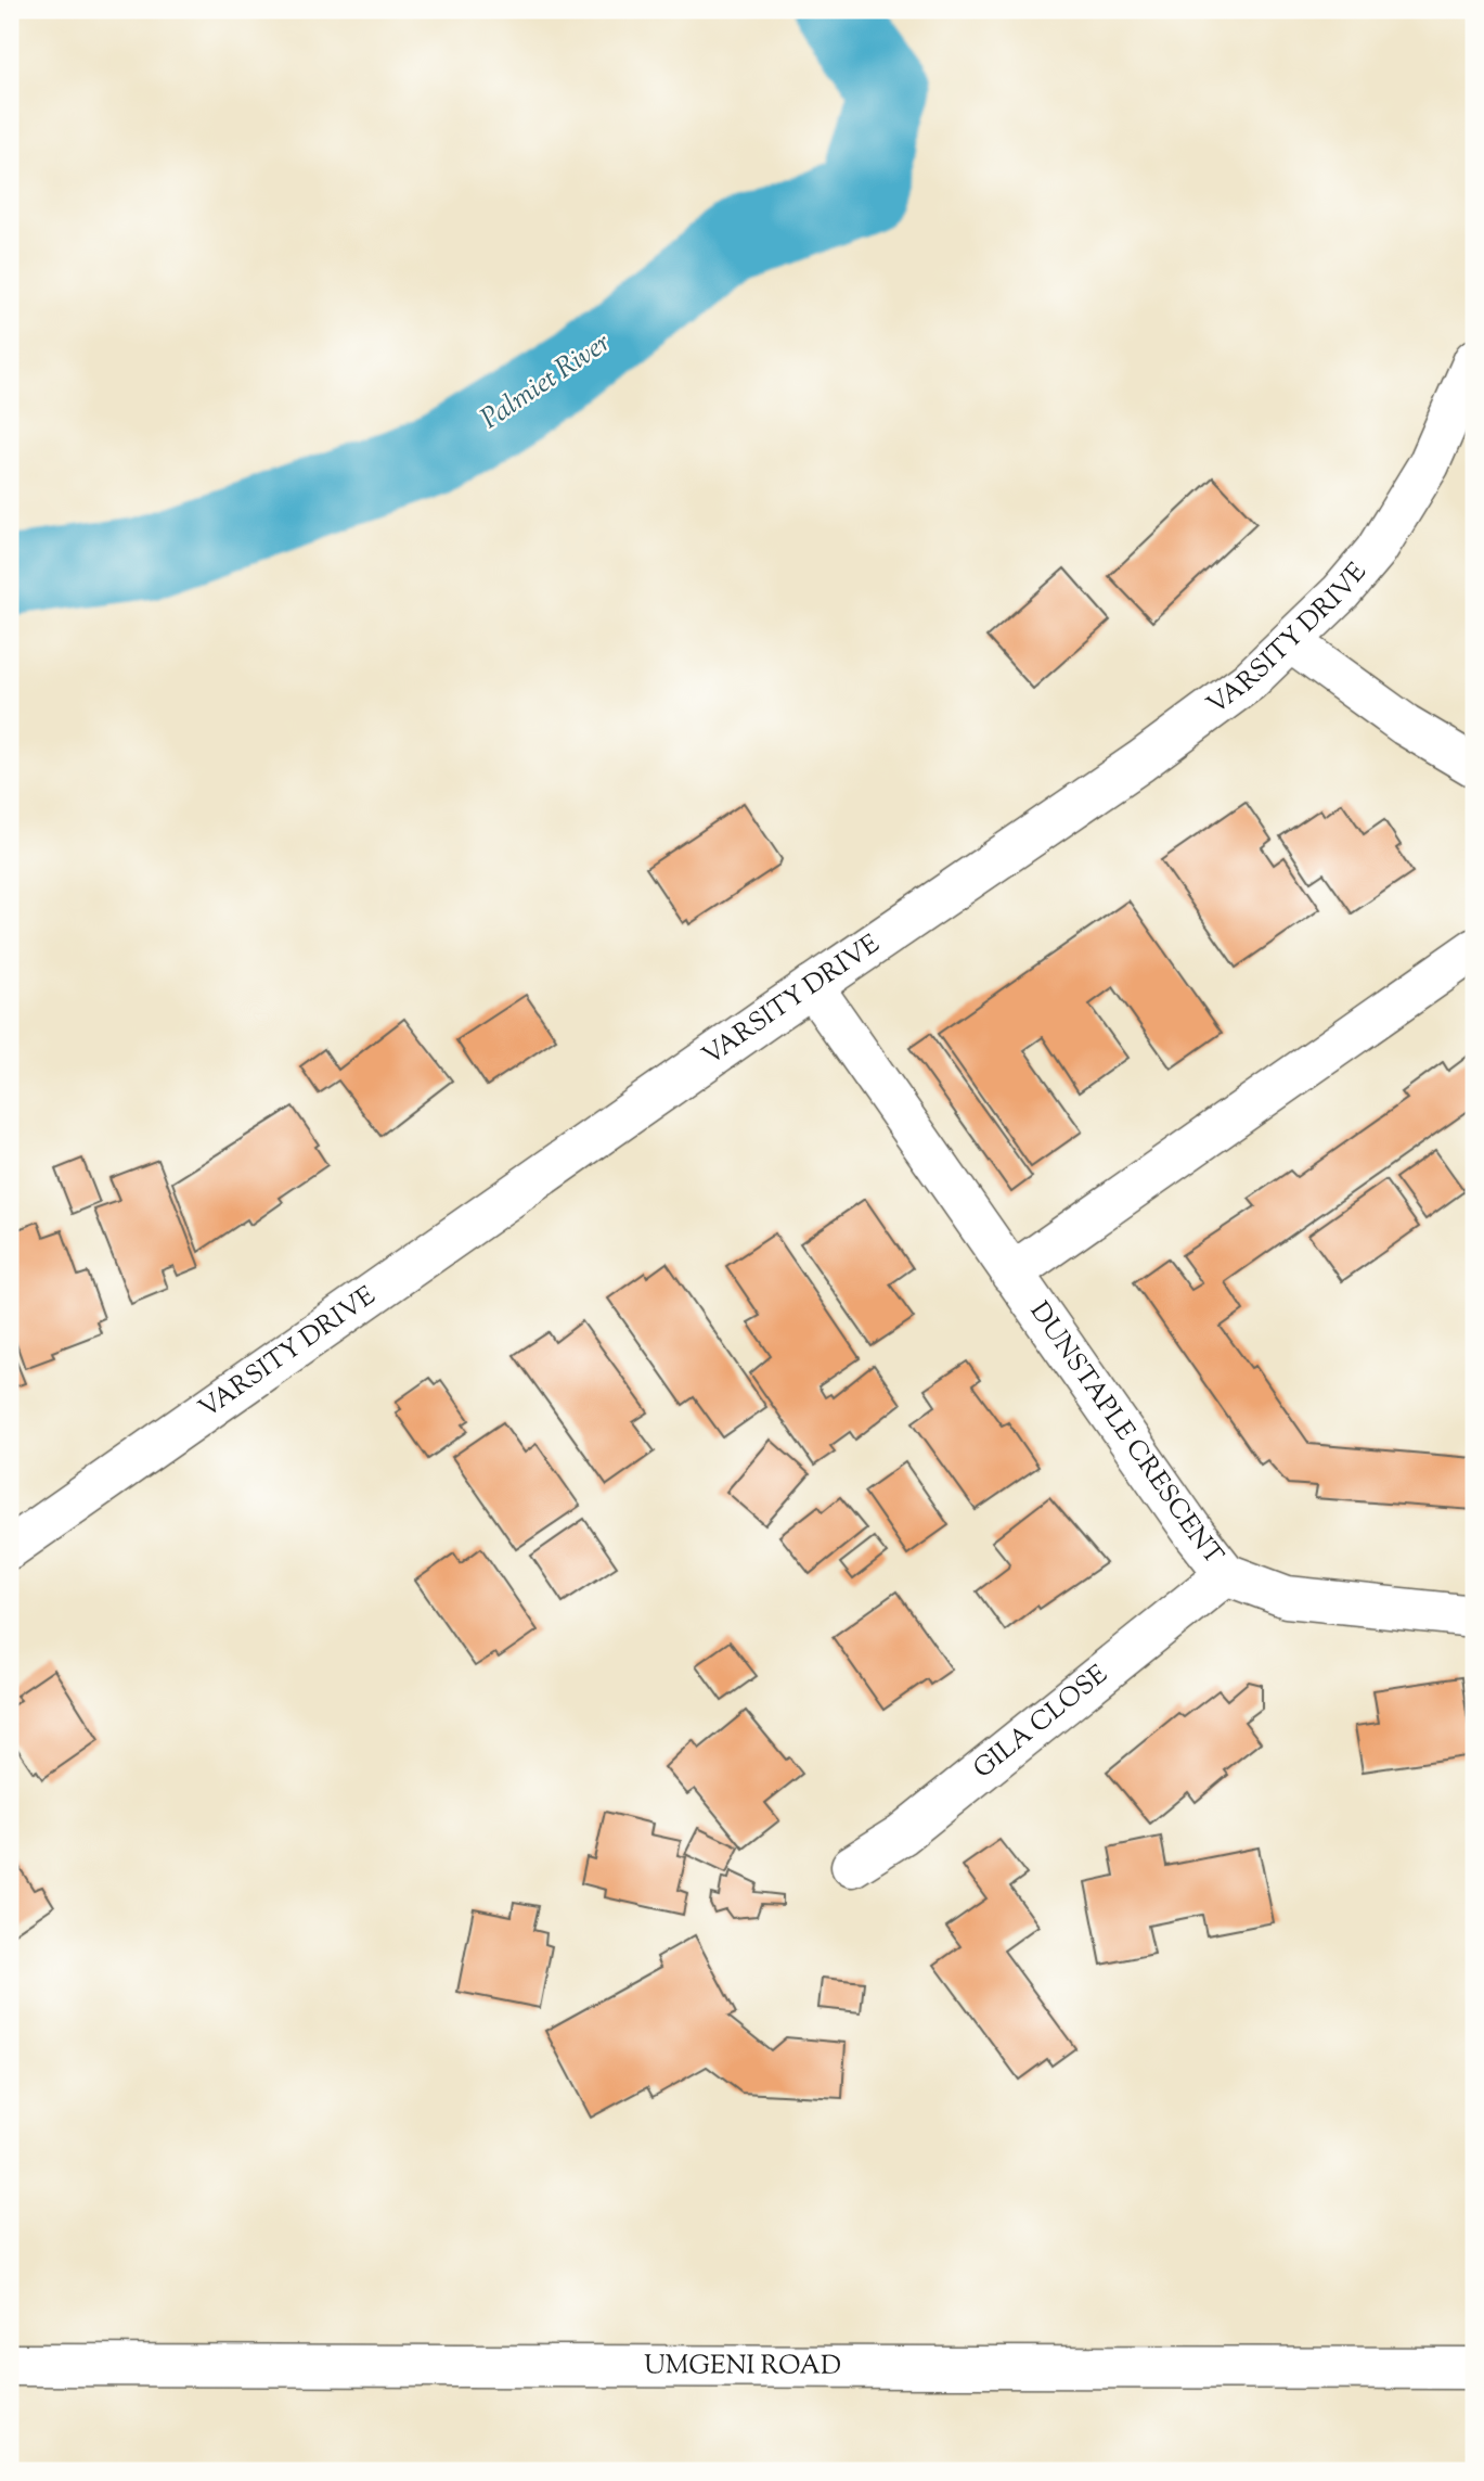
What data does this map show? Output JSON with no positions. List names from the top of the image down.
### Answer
{
  "streets": {
    "main road": [
      "VARSITY DRIVE",
      "DUNSTAPLE CRESCENT",
      "GILA CLOSE",
      "UMGENI ROAD"
    ]
  },
  "crossings": [
    ["VARSITY DRIVE", "DUNSTAPLE CRESCENT"],
    ["DUNSTAPLE CRESCENT", "GILA CLOSE"]
  ],
  "water": ["Palmiet River"]
}
